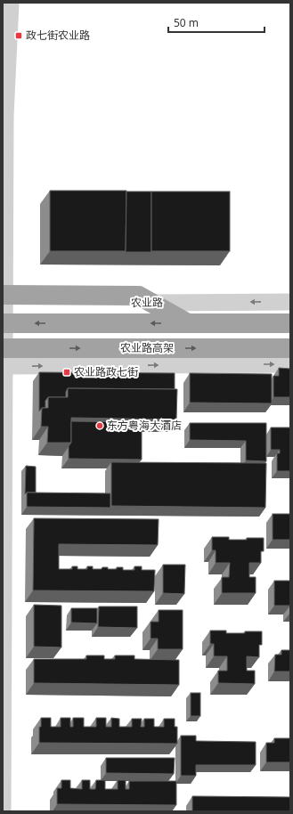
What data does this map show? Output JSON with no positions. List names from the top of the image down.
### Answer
{
  "streets": {
    "highway": ["农业路高架"],
    "street": ["农业路"]
  },
  "places": {
    "transit": ["政七街农业路", "农业路政七街"],
    "other": ["东方粤海大酒店"]
  },
  "scale_bar": "50 m"
}
